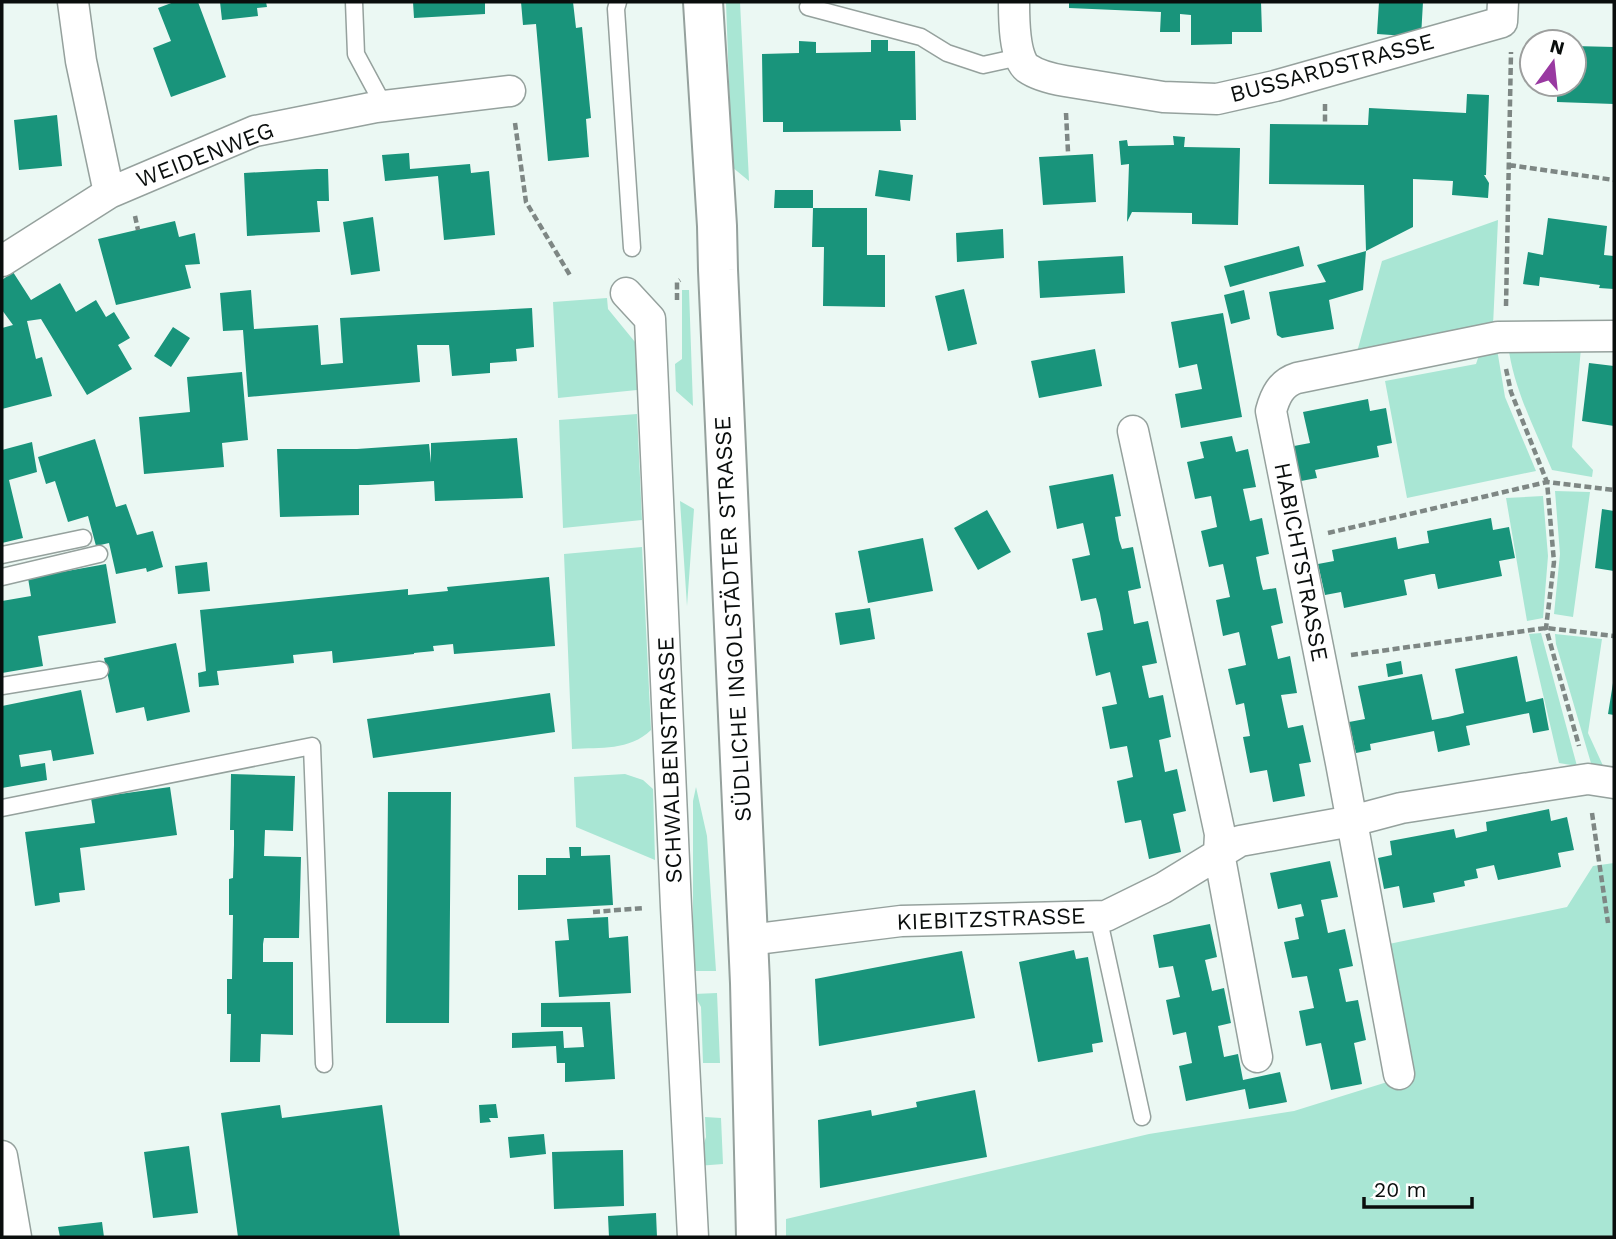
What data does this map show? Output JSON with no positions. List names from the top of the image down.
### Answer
{
  "streets": {
    "street": [
      "BUSSARDSTRASSE",
      "WEIDENWEG",
      "HABICHTSTRASSE",
      "SÜDLICHE INGOLSTÄDTER STRASSE",
      "SCHWALBENSTRASSE",
      "KIEBITZSTRASSE"
    ]
  },
  "crossings": [
    ["HABICHTSTRASSE", "KIEBITZSTRASSE"],
    ["SÜDLICHE INGOLSTÄDTER STRASSE", "KIEBITZSTRASSE"]
  ],
  "scale_bar": "20 m",
  "north": "top"
}
